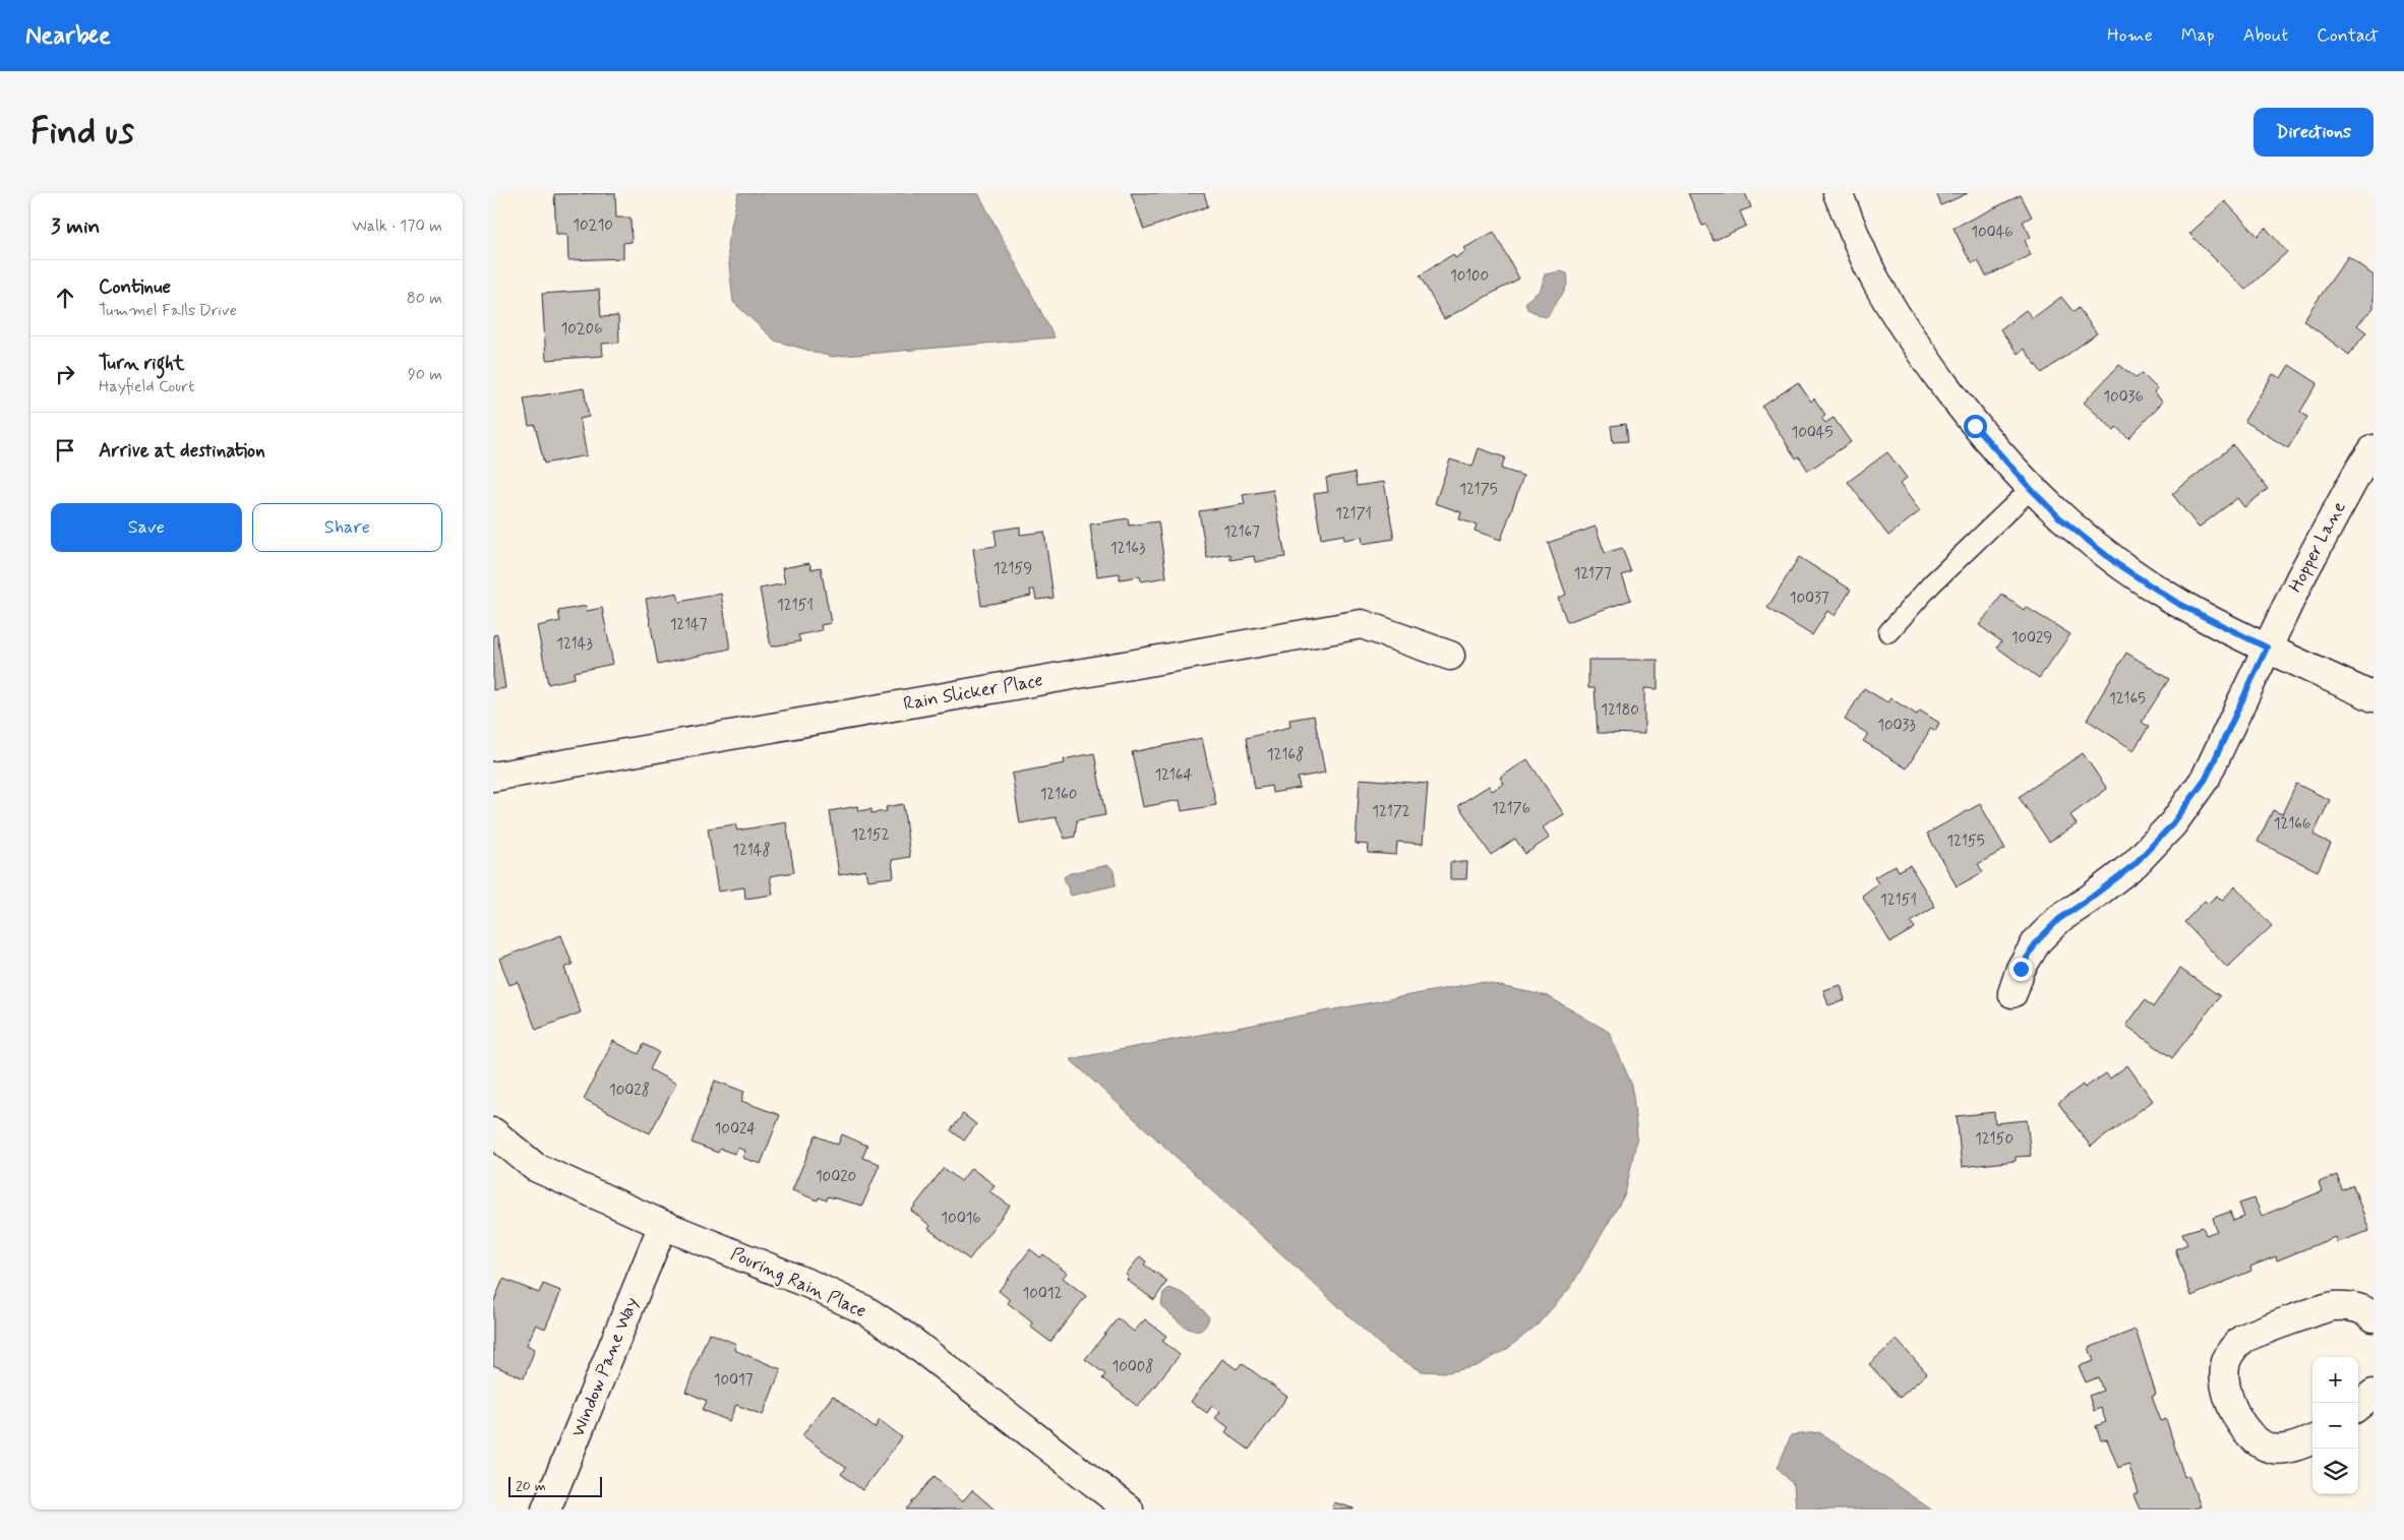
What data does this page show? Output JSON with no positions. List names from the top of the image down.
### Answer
{
  "streets": {
    "street": [
      "Hopper Lane",
      "Rain Slicker Place",
      "Pouring Rain Place",
      "Window Pane Way"
    ]
  },
  "crossings": [
    ["Pouring Rain Place", "Window Pane Way"]
  ],
  "house_numbers": [
    "10210",
    "10046",
    "10100",
    "10206",
    "10036",
    "10045",
    "12175",
    "12171",
    "12167",
    "12163",
    "12159",
    "12177",
    "10037",
    "12151",
    "12147",
    "10029",
    "12143",
    "12165",
    "12180",
    "10033",
    "12168",
    "12164",
    "12160",
    "12176",
    "12172",
    "12166",
    "12152",
    "12155",
    "12148",
    "12151",
    "10028",
    "10024",
    "12150",
    "10020",
    "10016",
    "10012",
    "10008",
    "10017"
  ],
  "scale_bar": "20 m",
  "page": {
    "header": "Nearbee",
    "nav": [
      "Home",
      "Map",
      "About",
      "Contact"
    ],
    "buttons": [
      "Directions",
      ["Save", "Share"]
    ],
    "title": "Find us",
    "heading": ["3 min", "Walk · 170 m"],
    "list": [
      ["Continue", "Tummel Falls Drive", "80 m"],
      ["Turn right", "Hayfield Court", "90 m"],
      "Arrive at destination"
    ],
    "map_buttons": ["+", "−"],
    "scale": "20 m"
  }
}
